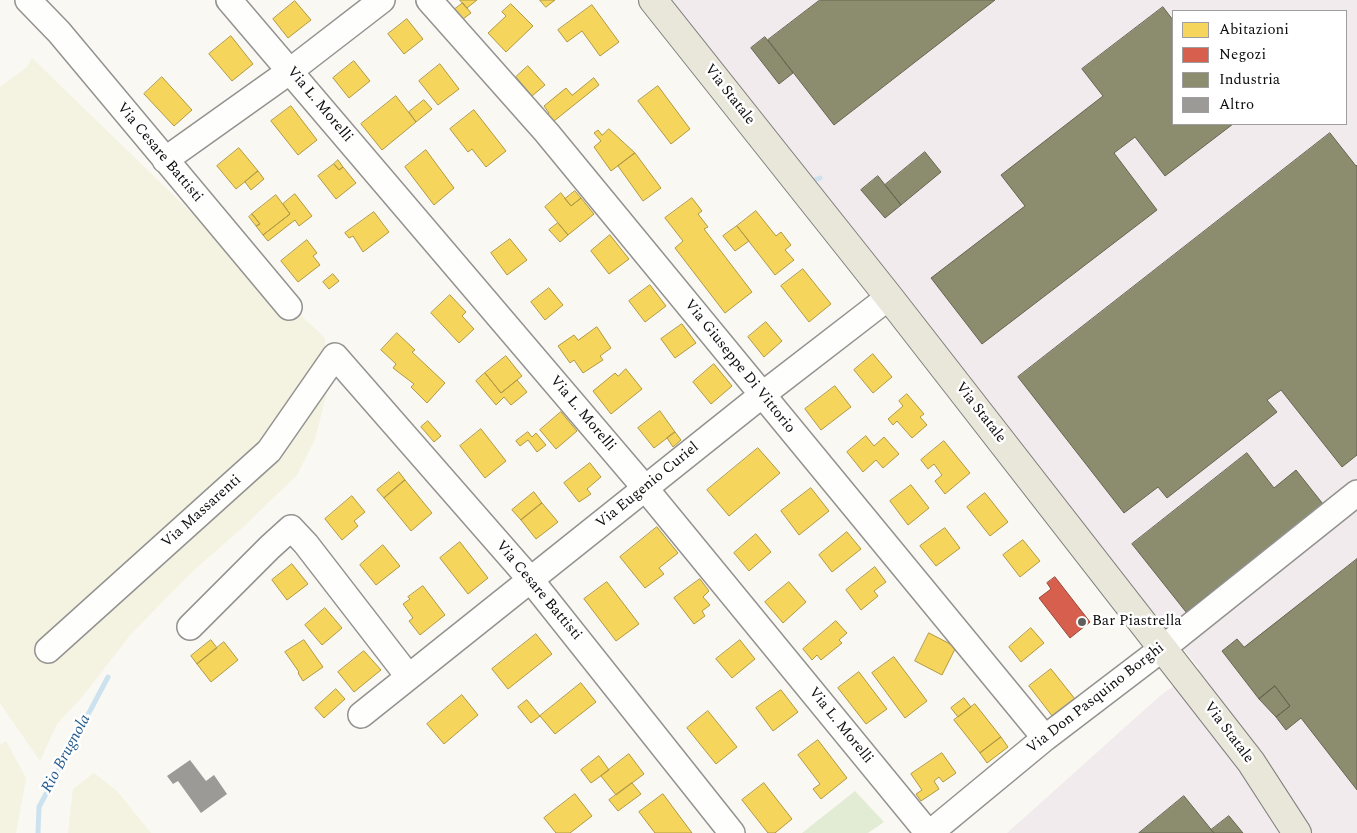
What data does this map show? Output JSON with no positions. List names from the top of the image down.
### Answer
{
  "streets": {
    "main road": ["Via Statale"],
    "street": [
      "Via L. Morelli",
      "Via Cesare Battisti",
      "Via Giuseppe Di Vittorio",
      "Via Eugenio Curiel",
      "Via Massarenti",
      "Via Don Pasquino Borghi"
    ]
  },
  "crossings": [
    ["Via Statale", "Via Eugenio Curiel"],
    ["Via Statale", "Via Don Pasquino Borghi"],
    ["Via L. Morelli", "Via Eugenio Curiel"],
    ["Via L. Morelli", "Via Don Pasquino Borghi"],
    ["Via Cesare Battisti", "Via Eugenio Curiel"],
    ["Via Cesare Battisti", "Via Massarenti"],
    ["Via Giuseppe Di Vittorio", "Via Eugenio Curiel"],
    ["Via Giuseppe Di Vittorio", "Via Don Pasquino Borghi"]
  ],
  "water": ["Rio Brugnola"],
  "places": ["Bar Piastrella"],
  "legend": [
    "Abitazioni",
    "Negozi",
    "Industria",
    "Altro"
  ]
}
